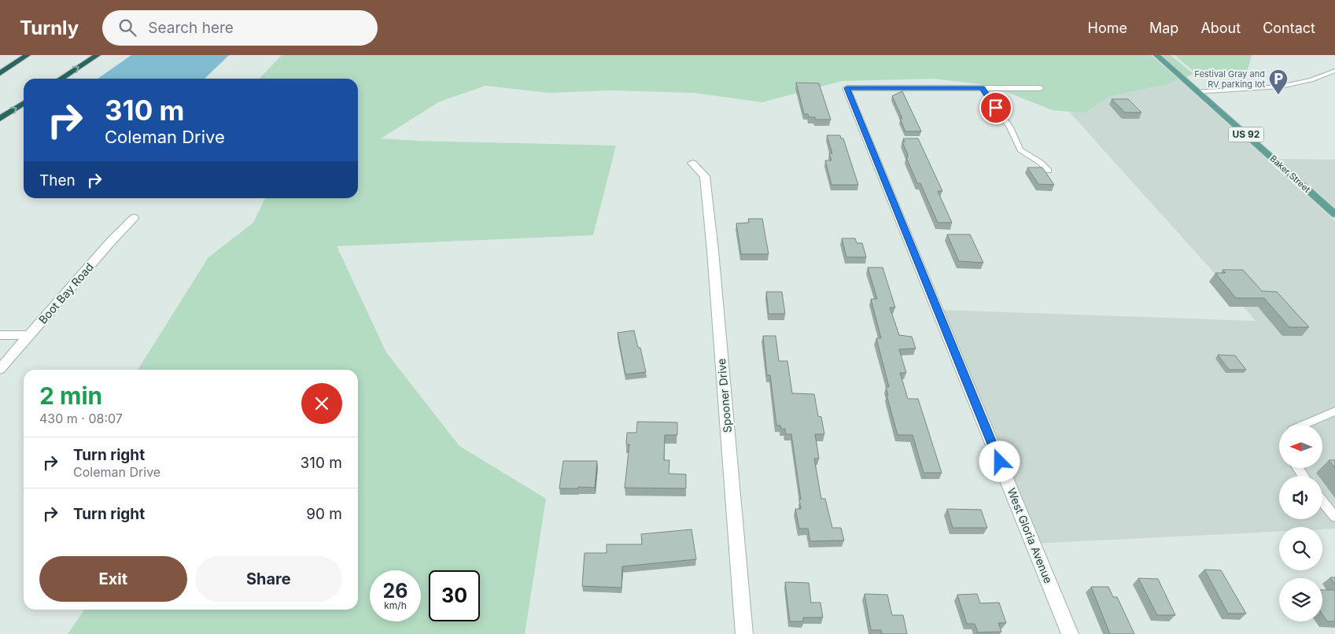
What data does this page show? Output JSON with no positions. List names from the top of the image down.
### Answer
{
  "streets": {
    "main road": ["US 92", "Baker Street"],
    "street": ["Boot Bay Road", "Spooner Drive", "West Gloria Avenue"]
  },
  "places": {
    "parking": ["Festival Gray and RV parking lot"]
  },
  "north": "left",
  "page": {
    "header": "Turnly",
    "search": "Search here",
    "nav": [
      "Home",
      "Map",
      "About",
      "Contact"
    ],
    "turn": ["310 m", "Coleman Drive"],
    "then": "Then",
    "heading": ["2 min", "430 m · 08:07"],
    "list": [
      {
        "name": "Turn right",
        "note": "Coleman Drive",
        "value": "310 m"
      },
      {
        "name": "Turn right",
        "value": "90 m"
      }
    ],
    "buttons": ["Exit", "Share"],
    "speed": "26 km/h",
    "limit": "30"
  }
}
